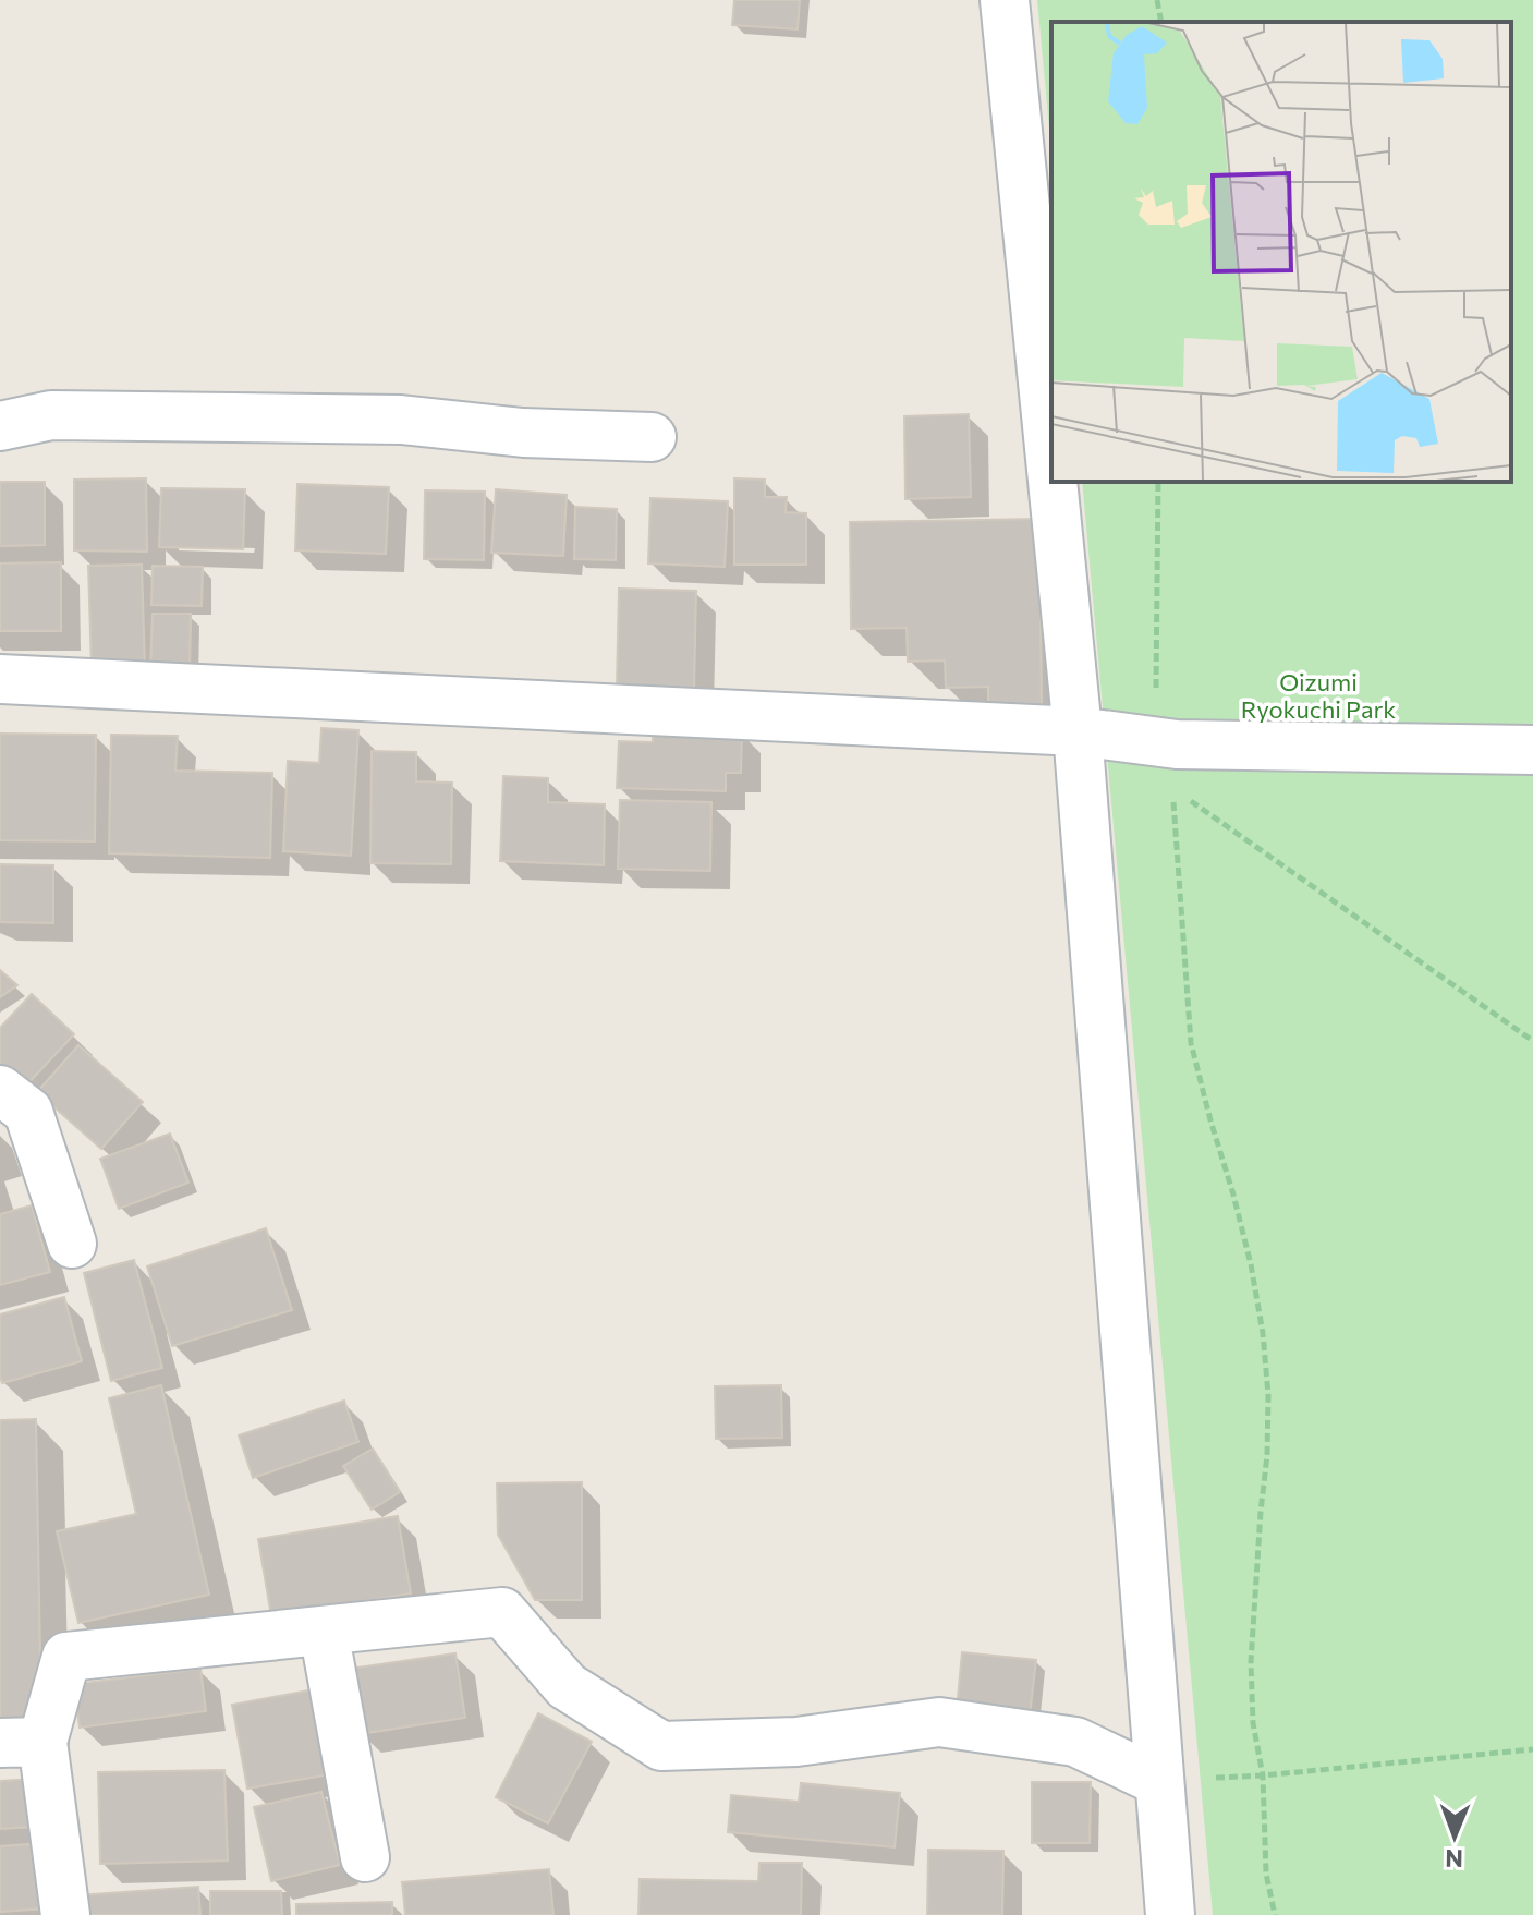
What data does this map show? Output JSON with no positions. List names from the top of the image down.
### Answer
{
  "parks": ["Oizumi Ryokuchi Park"],
  "north": "bottom"
}
